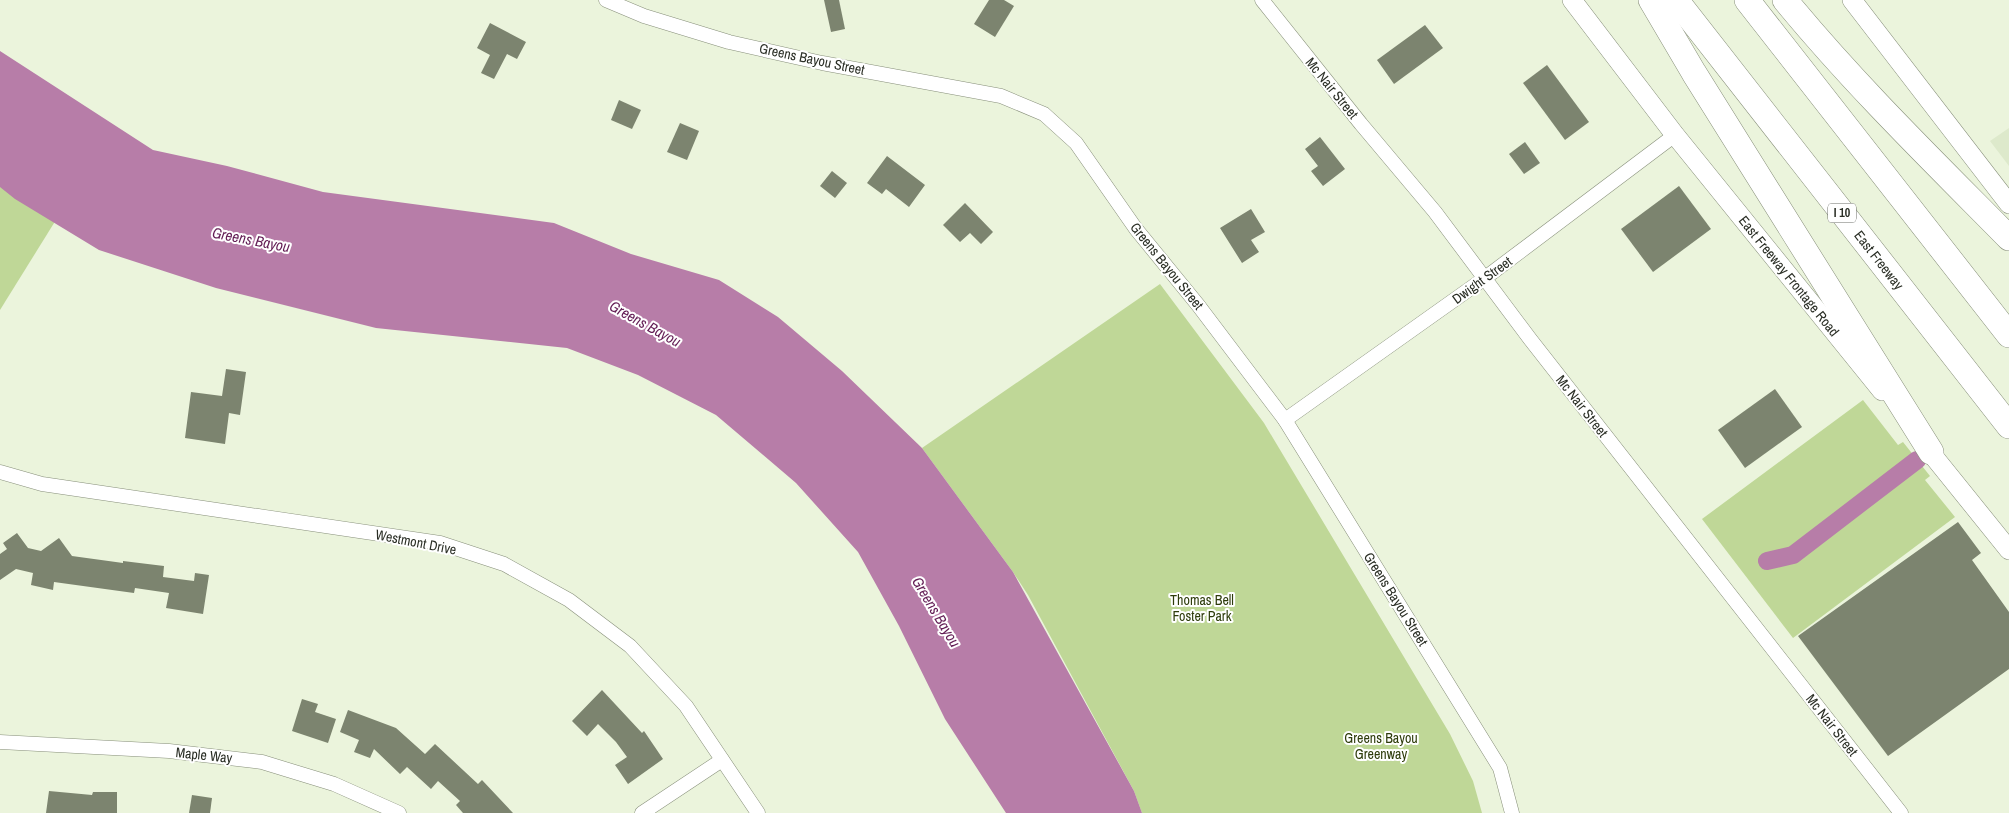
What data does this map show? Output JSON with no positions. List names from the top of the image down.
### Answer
{
  "streets": {
    "highway": ["I 10", "East Freeway"],
    "main road": ["East Freeway Frontage Road"],
    "street": [
      "Greens Bayou Street",
      "Mc Nair Street",
      "Dwight Street",
      "Westmont Drive",
      "Maple Way"
    ]
  },
  "crossings": [
    ["Greens Bayou Street", "Dwight Street"],
    ["Mc Nair Street", "Dwight Street"],
    ["East Freeway Frontage Road", "Dwight Street"]
  ],
  "water": ["Greens Bayou"],
  "parks": ["Thomas Bell Foster Park", "Greens Bayou Greenway"]
}
